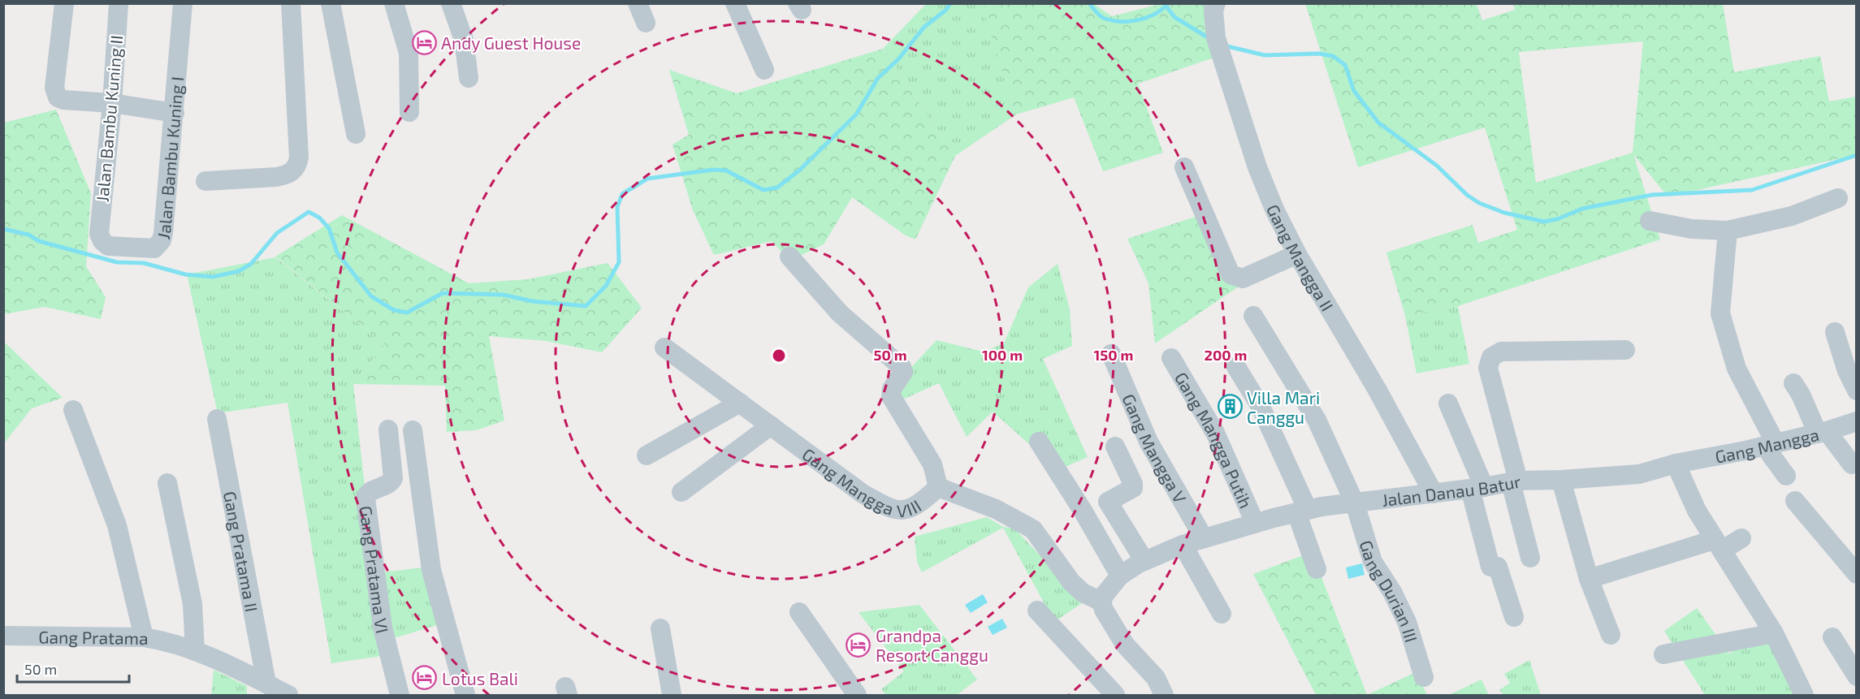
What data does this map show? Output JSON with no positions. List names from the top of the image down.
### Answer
{
  "streets": {
    "street": [
      "Jalan Bambu Kuning II",
      "Jalan Bambu Kuning I",
      "Gang Mangga II",
      "Gang Mangga Putih",
      "Gang Mangga",
      "Gang Mangga V",
      "Gang Mangga VIII",
      "Jalan Danau Batur",
      "Gang Pratama II",
      "Gang Pratama VI",
      "Gang Durian III",
      "Gang Pratama"
    ]
  },
  "crossings": [
    ["Jalan Bambu Kuning II", "Jalan Bambu Kuning I"],
    ["Gang Mangga II", "Jalan Danau Batur"],
    ["Gang Mangga Putih", "Jalan Danau Batur"],
    ["Gang Mangga", "Jalan Danau Batur"],
    ["Gang Mangga V", "Jalan Danau Batur"],
    ["Gang Mangga VIII", "Jalan Danau Batur"],
    ["Jalan Danau Batur", "Gang Durian III"],
    ["Gang Pratama II", "Gang Pratama"]
  ],
  "places": {
    "hotel": ["Andy Guest House", "Grandpa Resort Canggu", "Lotus Bali"],
    "building": ["Villa Mari Canggu"]
  },
  "scale_bar": "50 m",
  "rings": [
    "50 m",
    "100 m",
    "150 m",
    "200 m"
  ]
}
